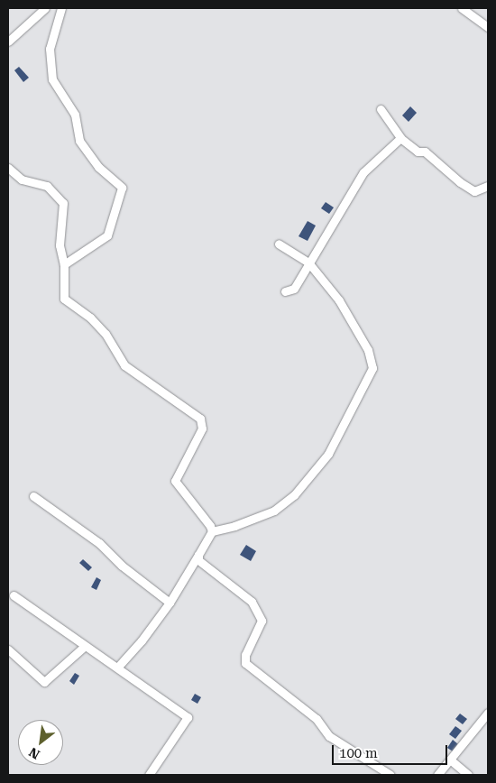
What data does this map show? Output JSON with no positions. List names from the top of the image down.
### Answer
{
  "scale_bar": "100 m",
  "north": "bottom left"
}
